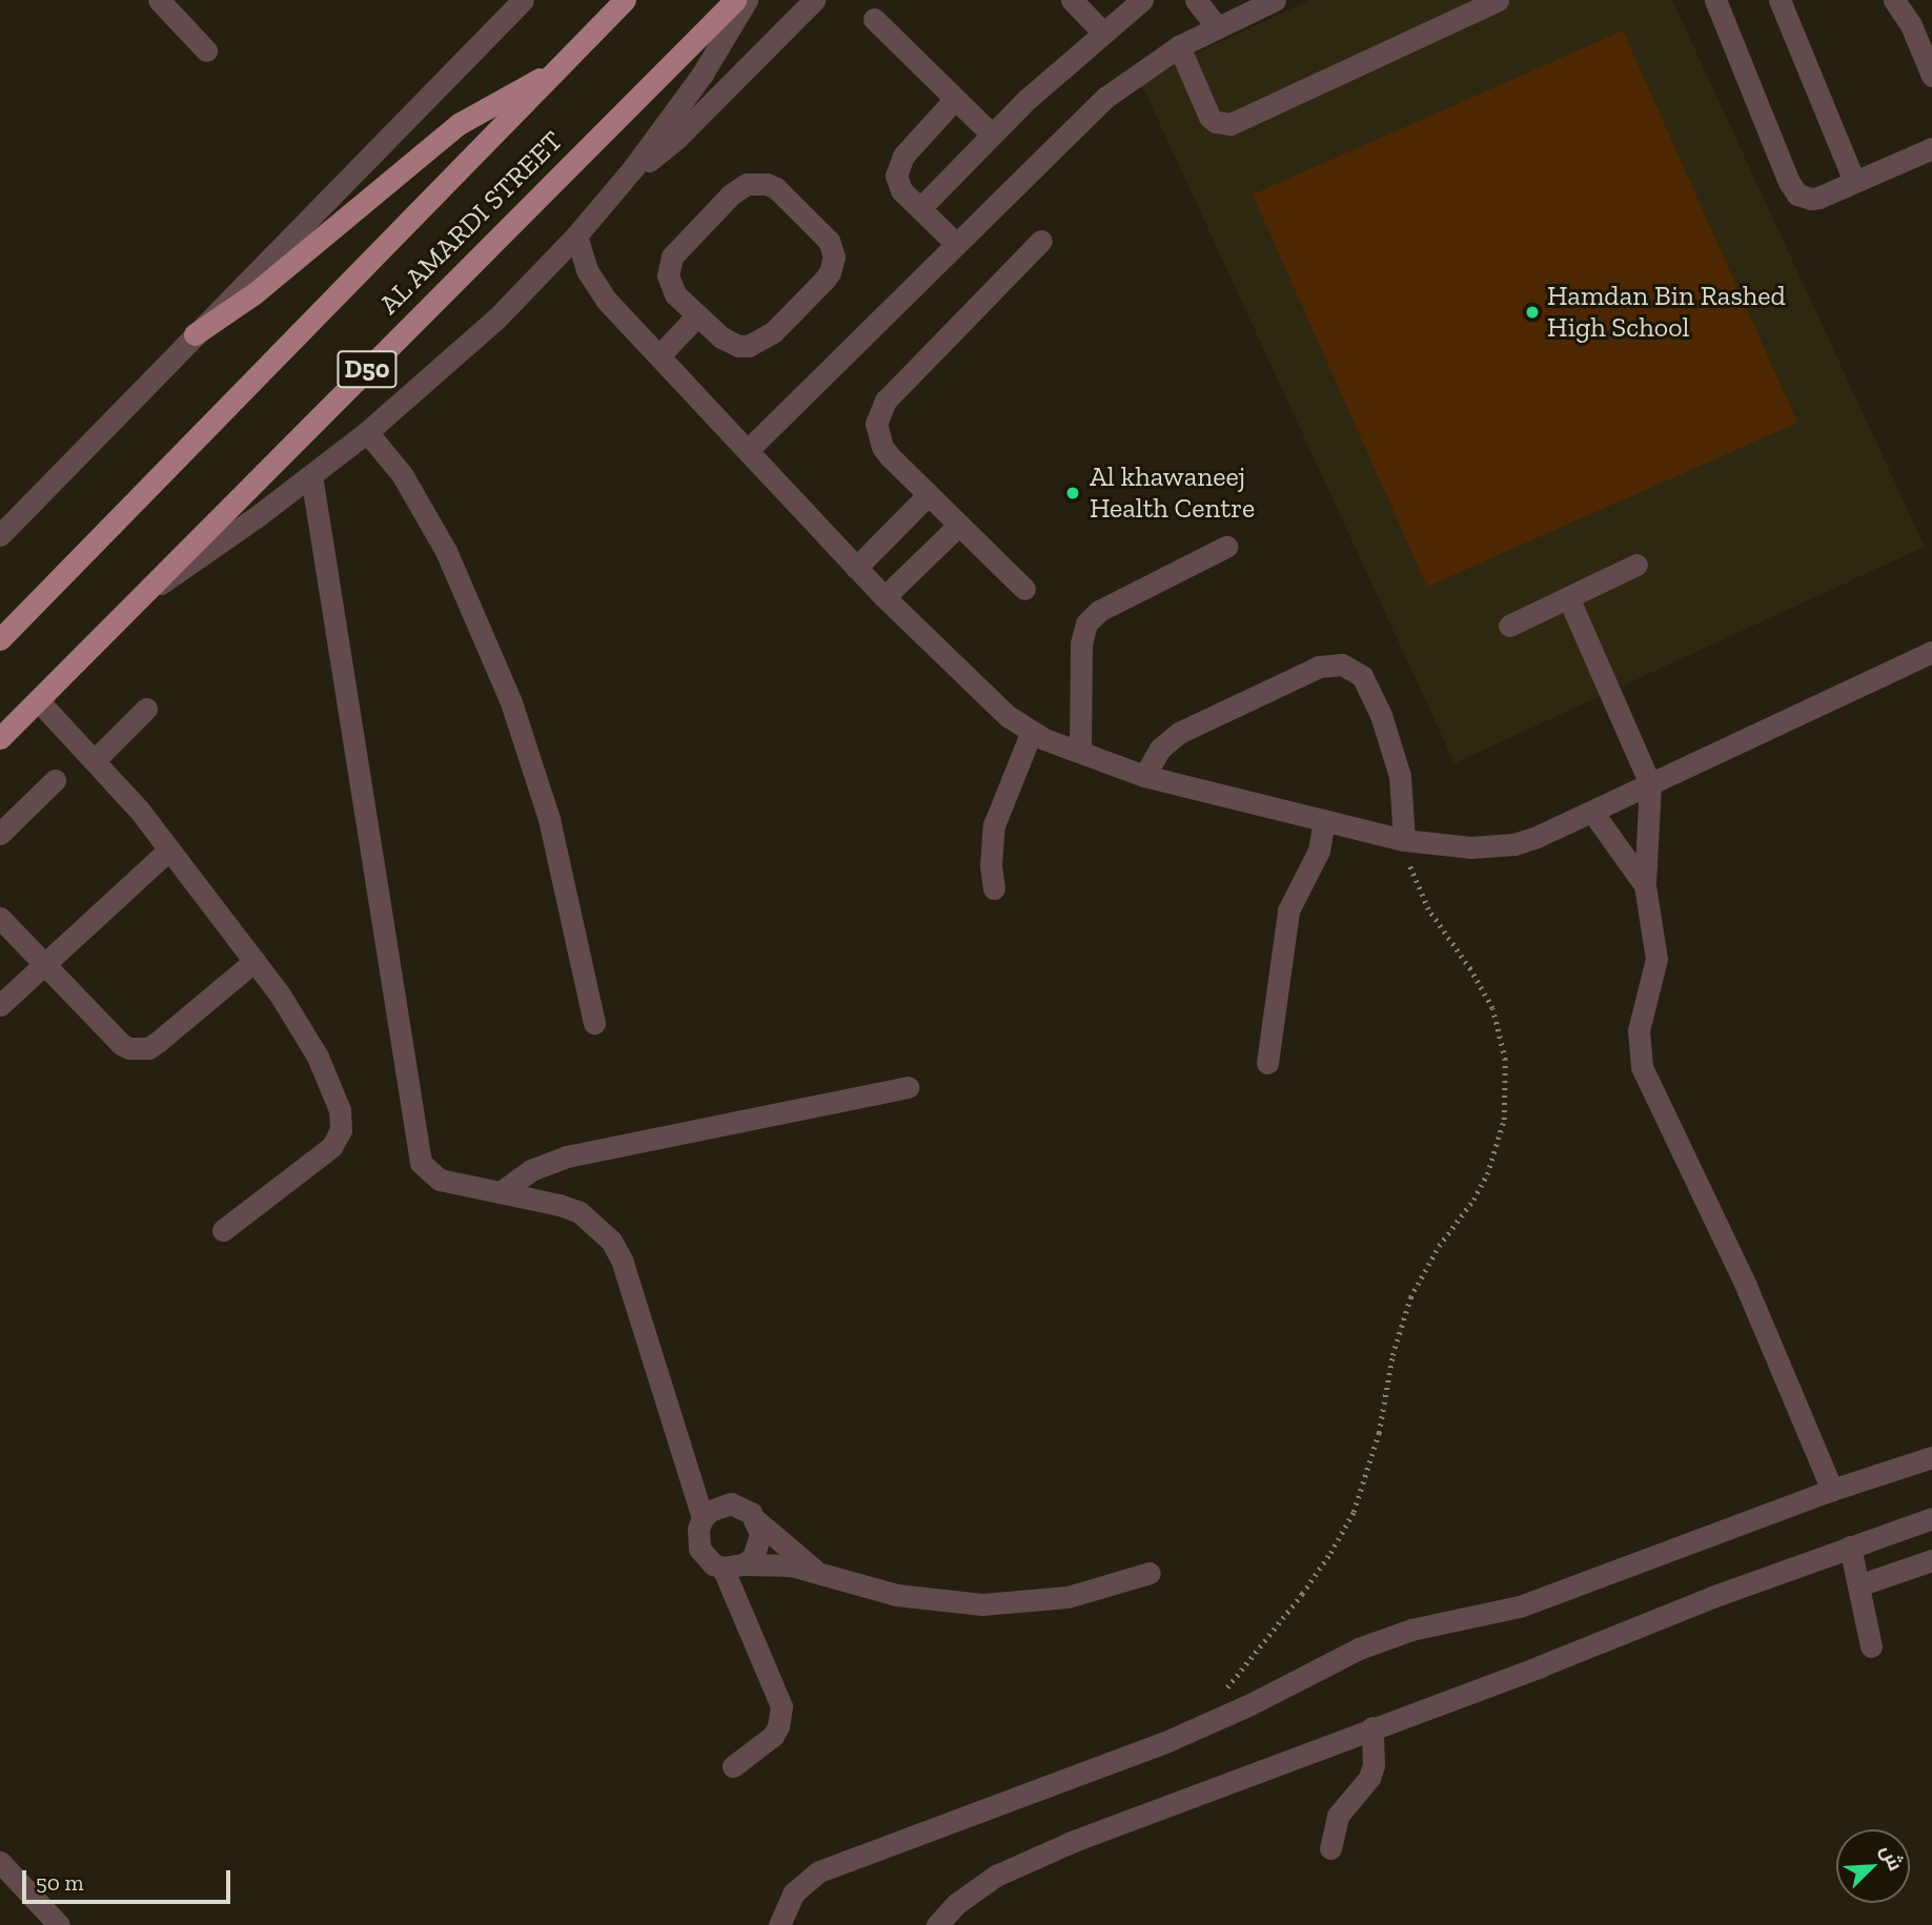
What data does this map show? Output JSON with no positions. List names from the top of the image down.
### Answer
{
  "streets": {
    "main road": ["AL AMARDI STREET", "D50"]
  },
  "places": ["Hamdan Bin Rashed High School", "Al khawaneej Health Centre"],
  "scale_bar": "50 m",
  "north": "top right"
}
